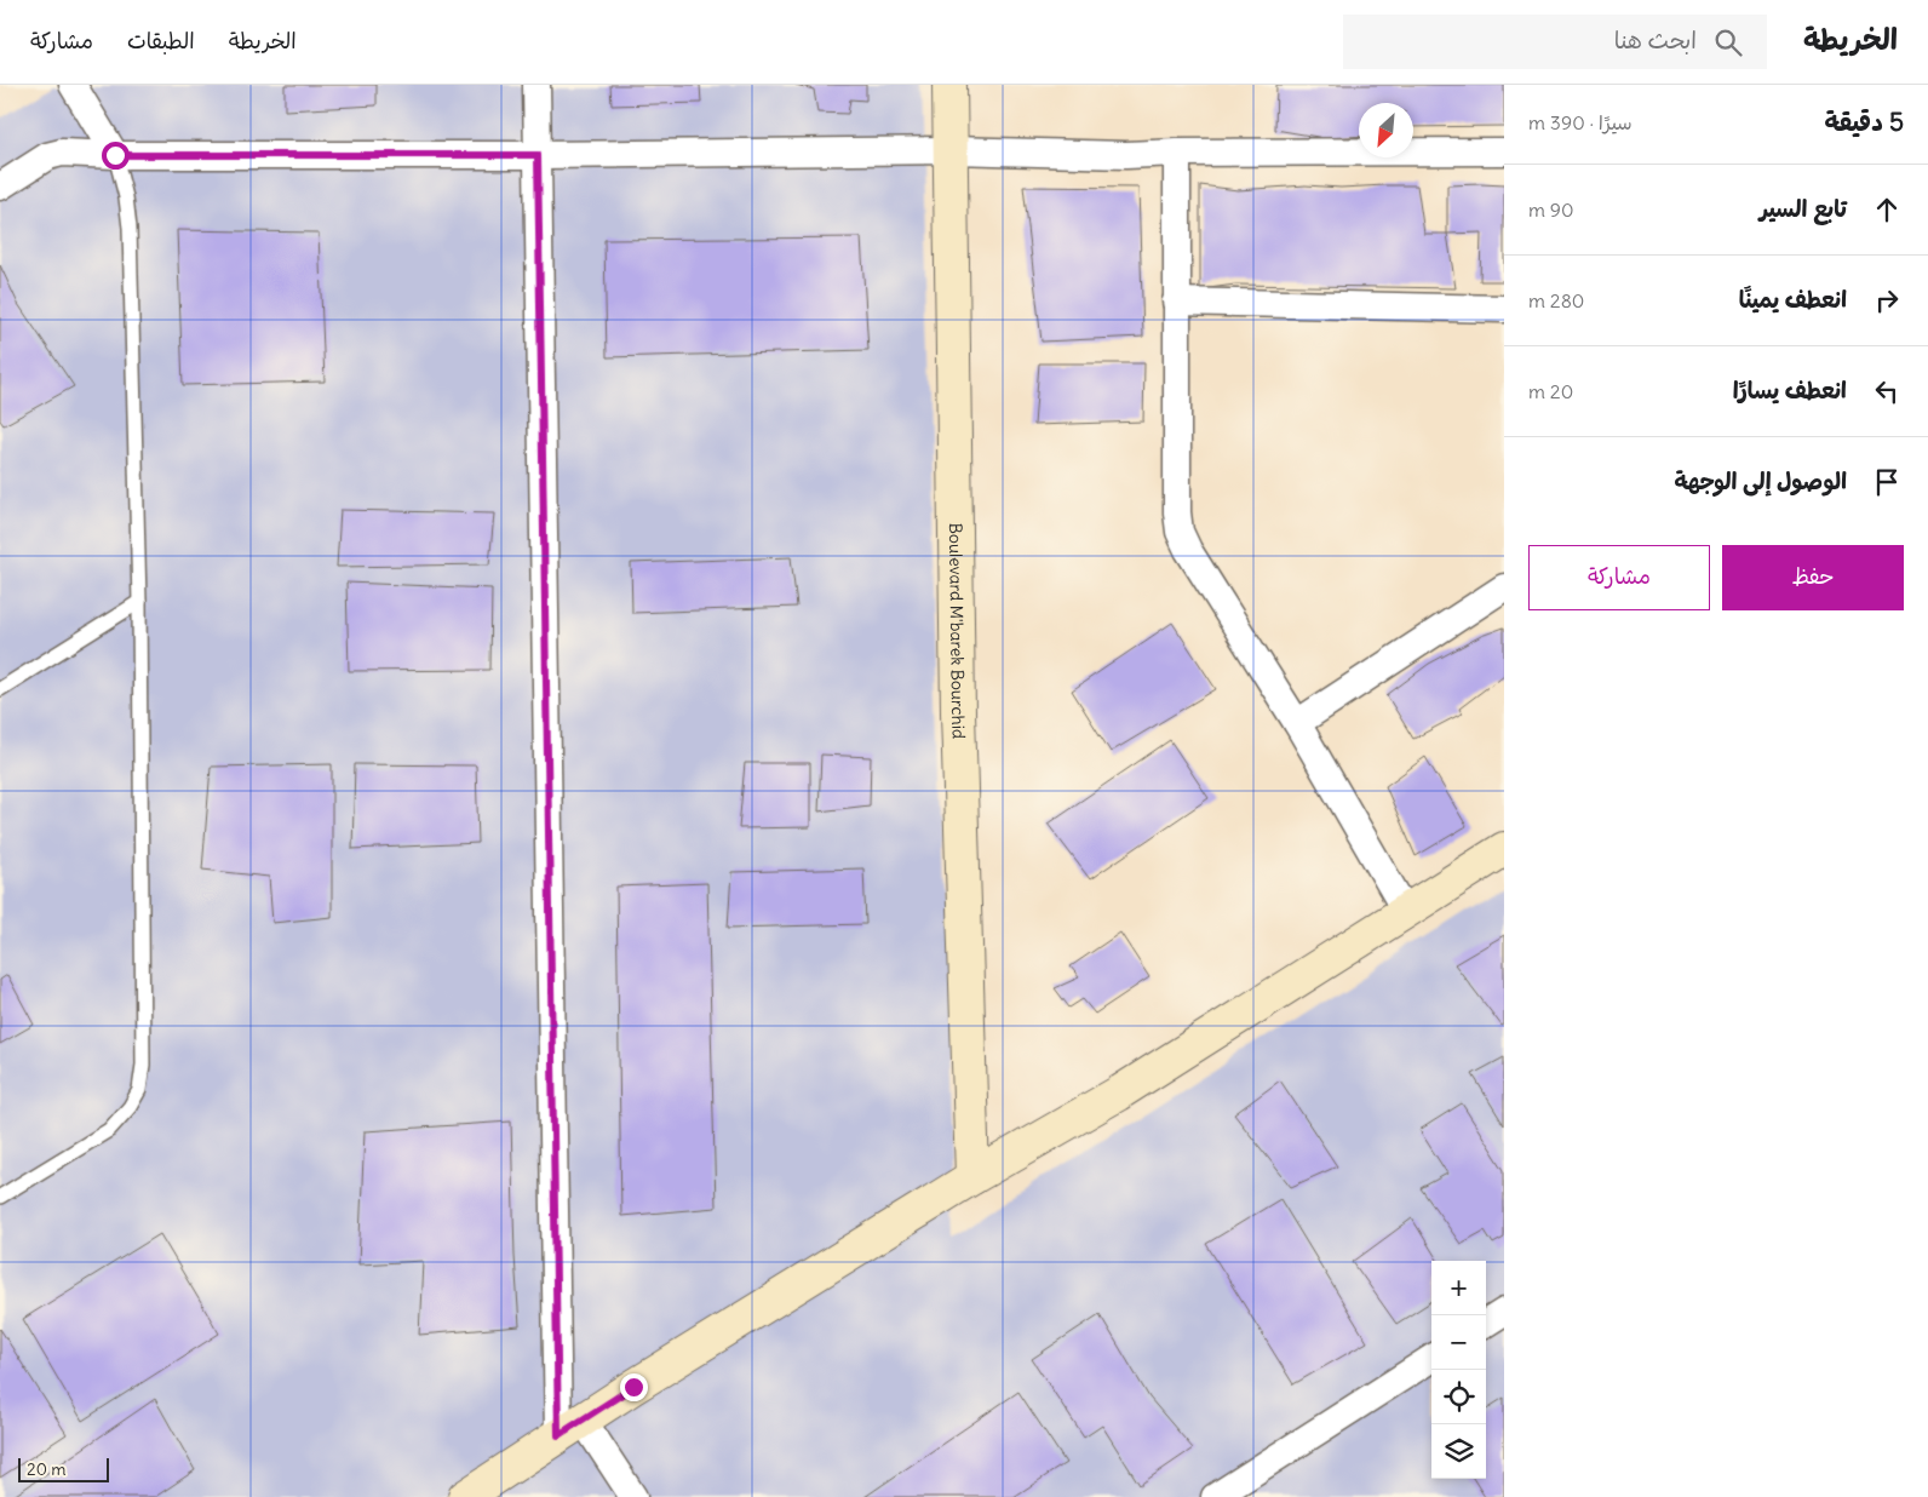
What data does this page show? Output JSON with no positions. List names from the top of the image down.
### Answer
{
  "streets": {
    "street": ["Boulevard M'barek Bourchid"]
  },
  "scale_bar": "20 m",
  "north": "bottom left",
  "page": {
    "header": "الخريطة",
    "search": "ابحث هنا",
    "nav": ["الخريطة", "الطبقات", "مشاركة"],
    "heading": ["5 دقيقة", "سيرًا · 390 m"],
    "list": [
      ["تابع السير", "90 m"],
      ["انعطف يمينًا", "280 m"],
      ["انعطف يسارًا", "20 m"],
      "الوصول إلى الوجهة"
    ],
    "buttons": ["حفظ", "مشاركة"],
    "map_buttons": ["+", "−"],
    "scale": "20 m"
  }
}
